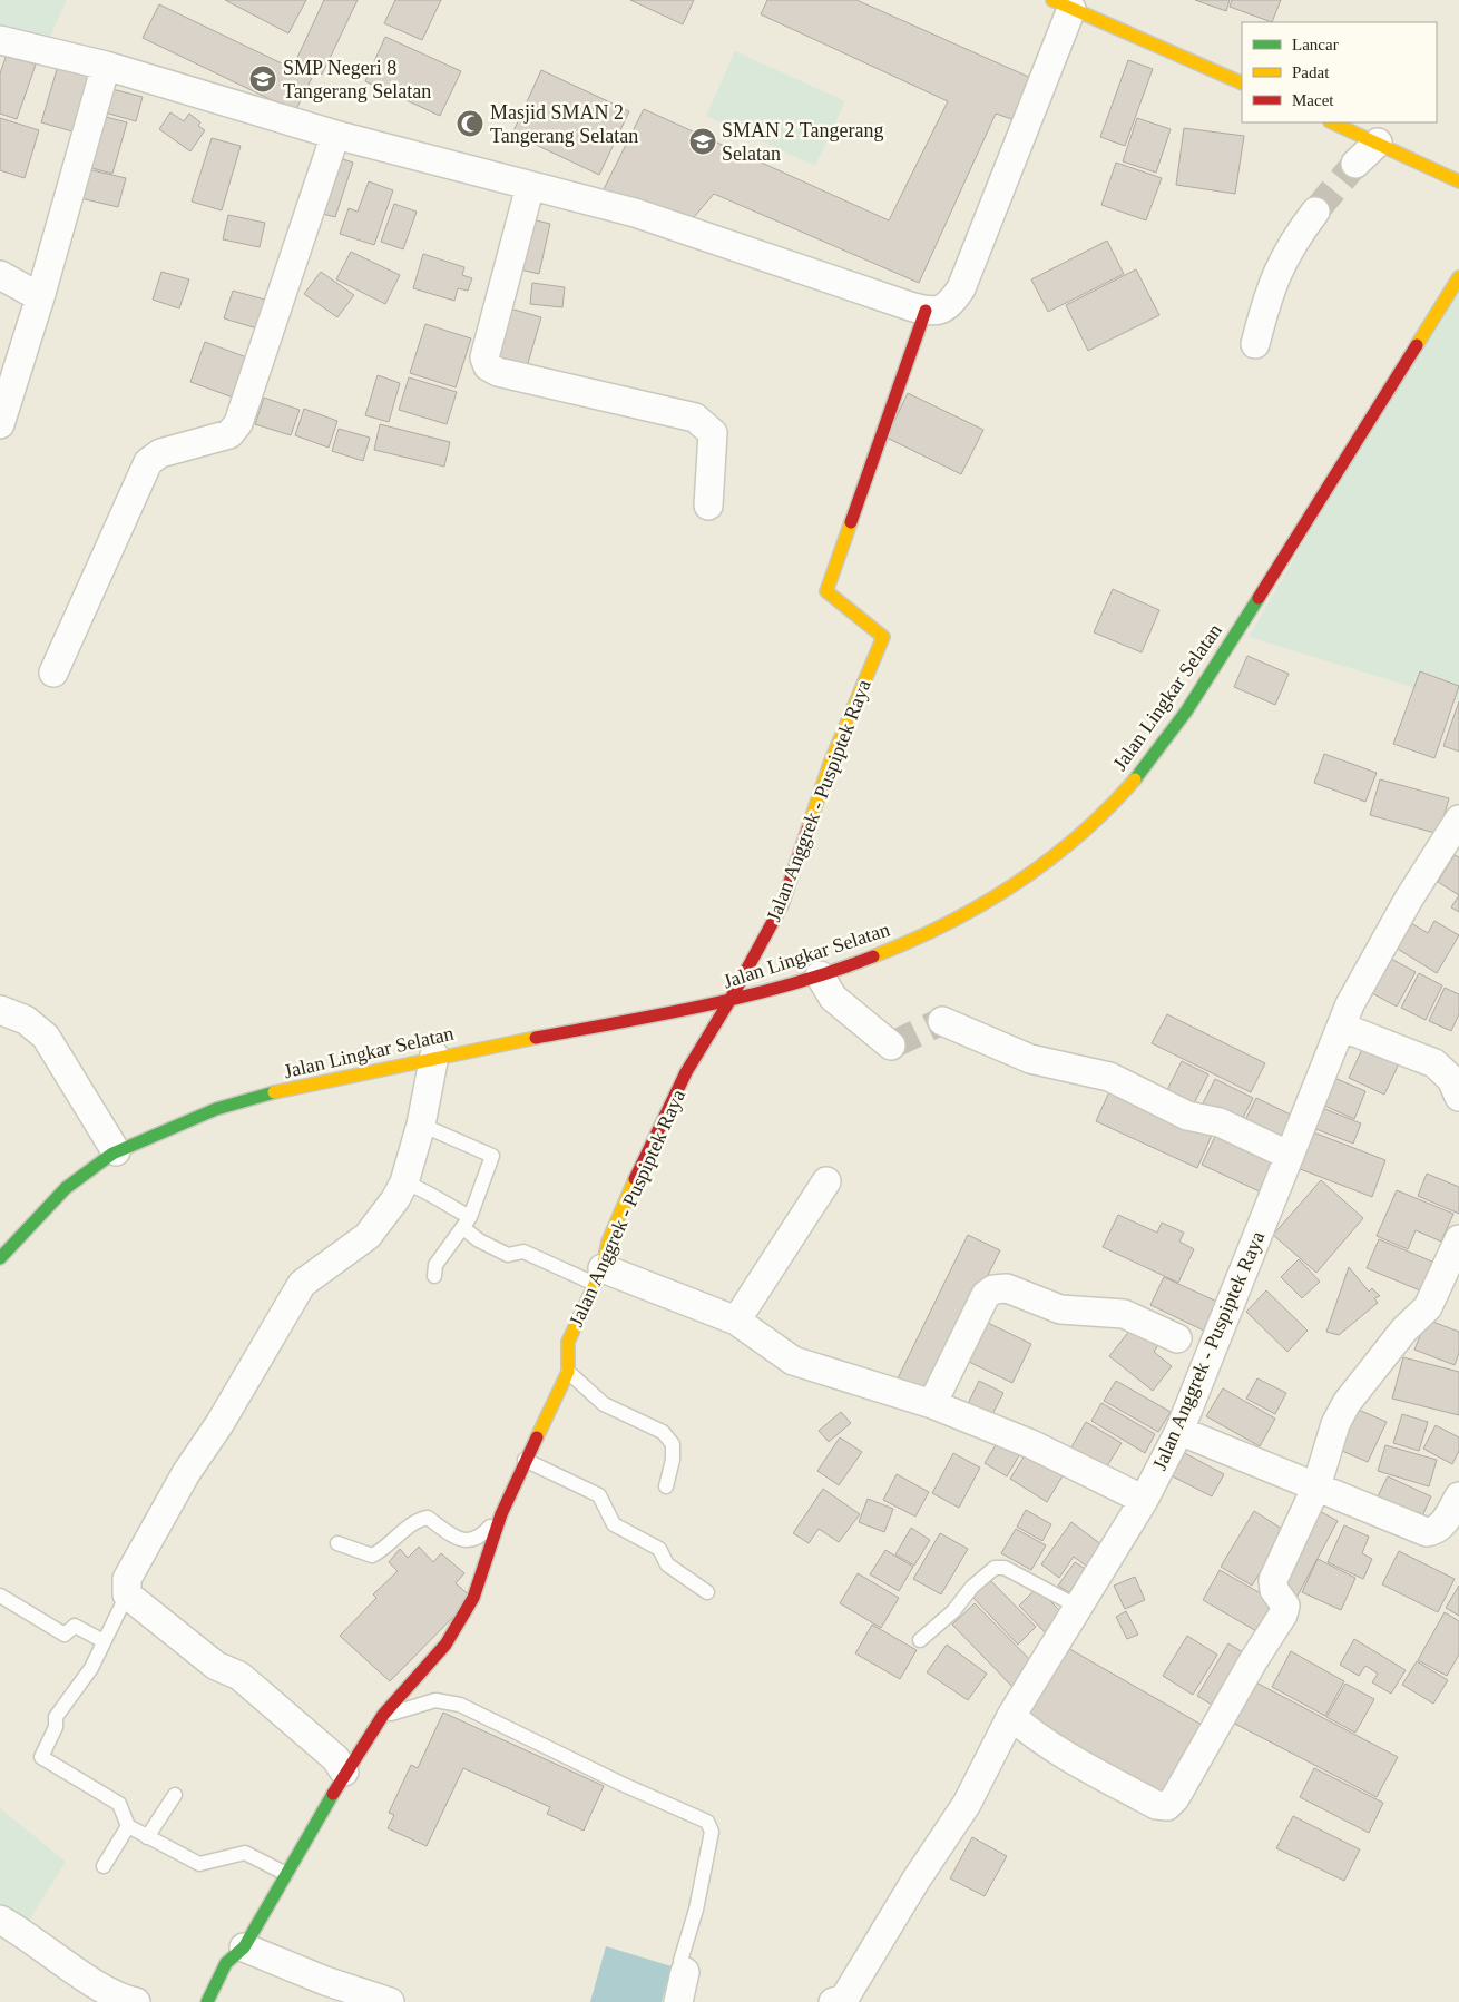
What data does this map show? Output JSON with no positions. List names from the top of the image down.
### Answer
{
  "streets": {
    "main road": ["Jalan Lingkar Selatan", "Jalan Anggrek - Puspiptek Raya"]
  },
  "crossings": [
    ["Jalan Lingkar Selatan", "Jalan Anggrek - Puspiptek Raya"]
  ],
  "places": {
    "school or university": ["SMP Negeri 8 Tangerang Selatan", "SMAN 2 Tangerang Selatan"],
    "mosque": ["Masjid SMAN 2 Tangerang Selatan"]
  },
  "legend": ["Lancar", "Padat", "Macet"]
}
